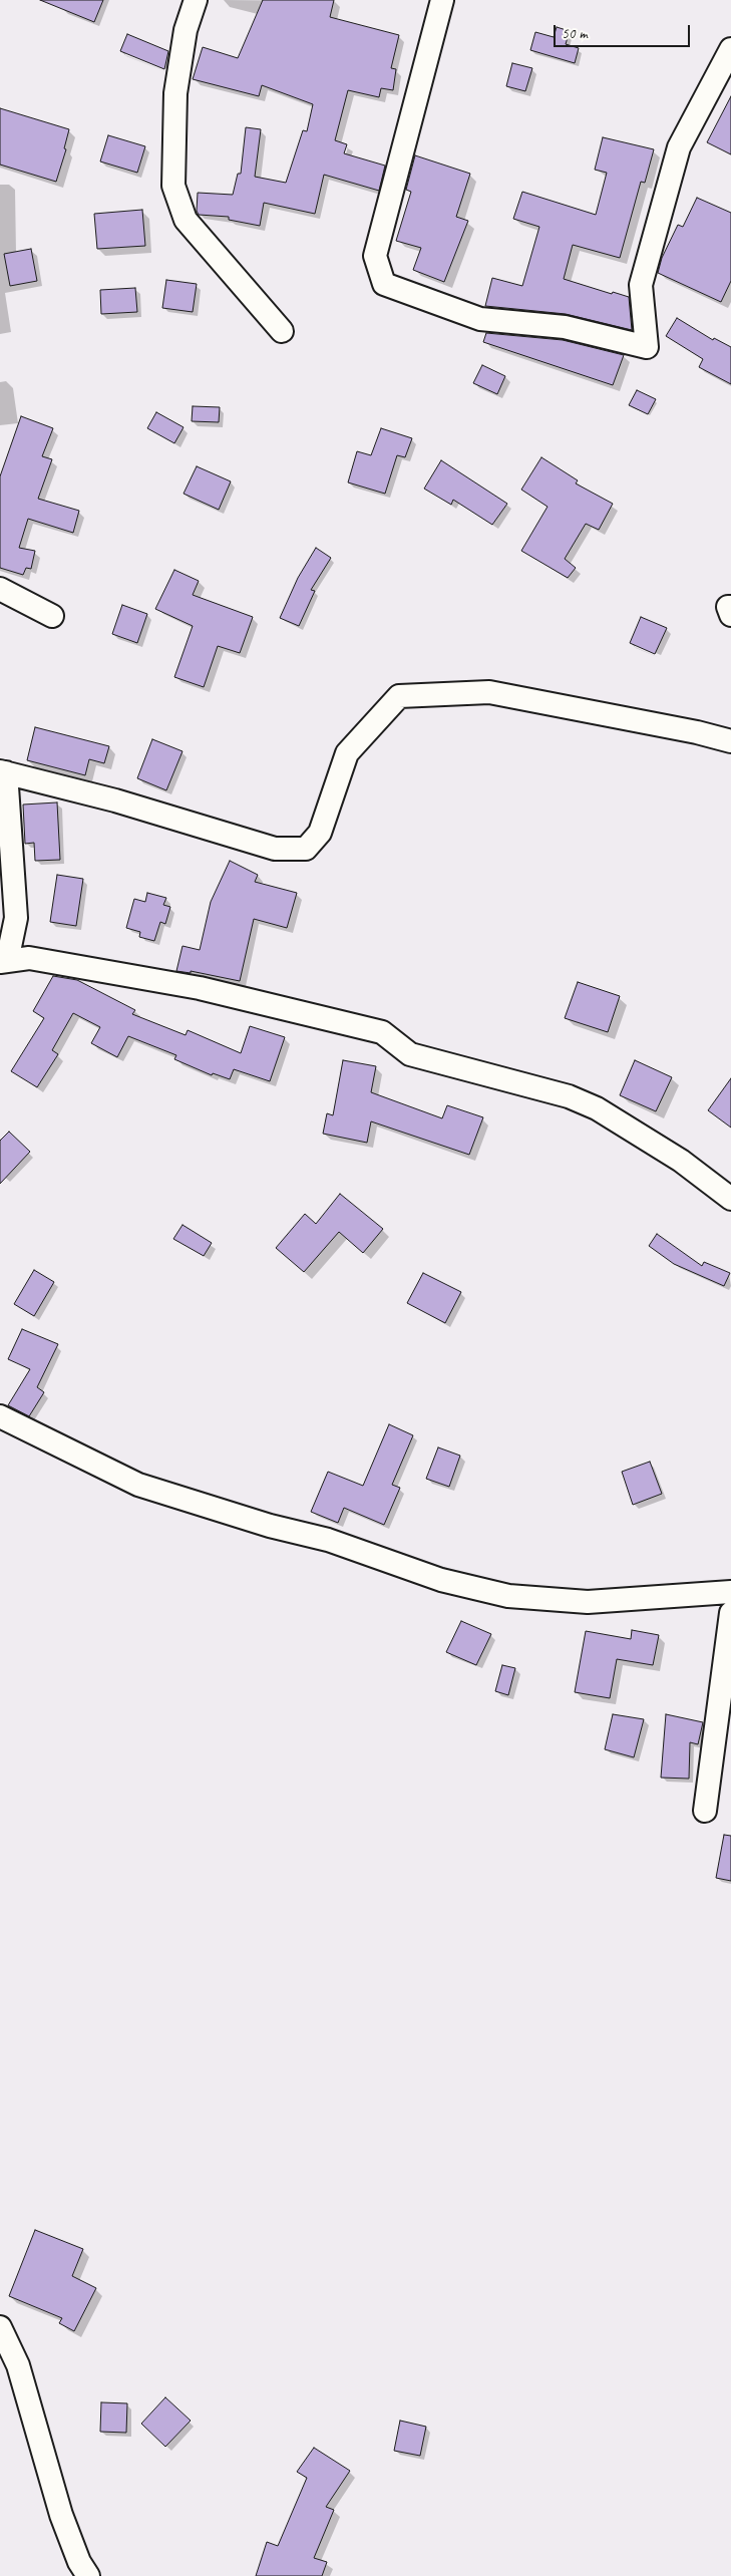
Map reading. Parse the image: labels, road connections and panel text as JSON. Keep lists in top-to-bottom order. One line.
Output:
{"scale_bar":"50 m"}
